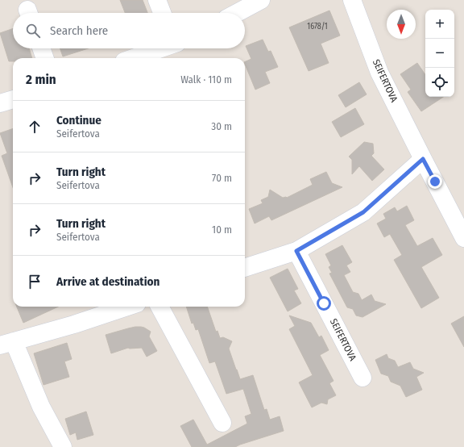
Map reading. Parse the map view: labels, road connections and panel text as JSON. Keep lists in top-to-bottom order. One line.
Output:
{"streets":{"street":["SEIFERTOVA"]},"house_numbers":["1678/1"],"north":"bottom","page":{"map_buttons":["+","−"],"search":"Search here","heading":["2 min","Walk · 110 m"],"list":[["Continue","Seifertova","30 m"],["Turn right","Seifertova","70 m"],["Turn right","Seifertova","10 m"],"Arrive at destination"]}}
